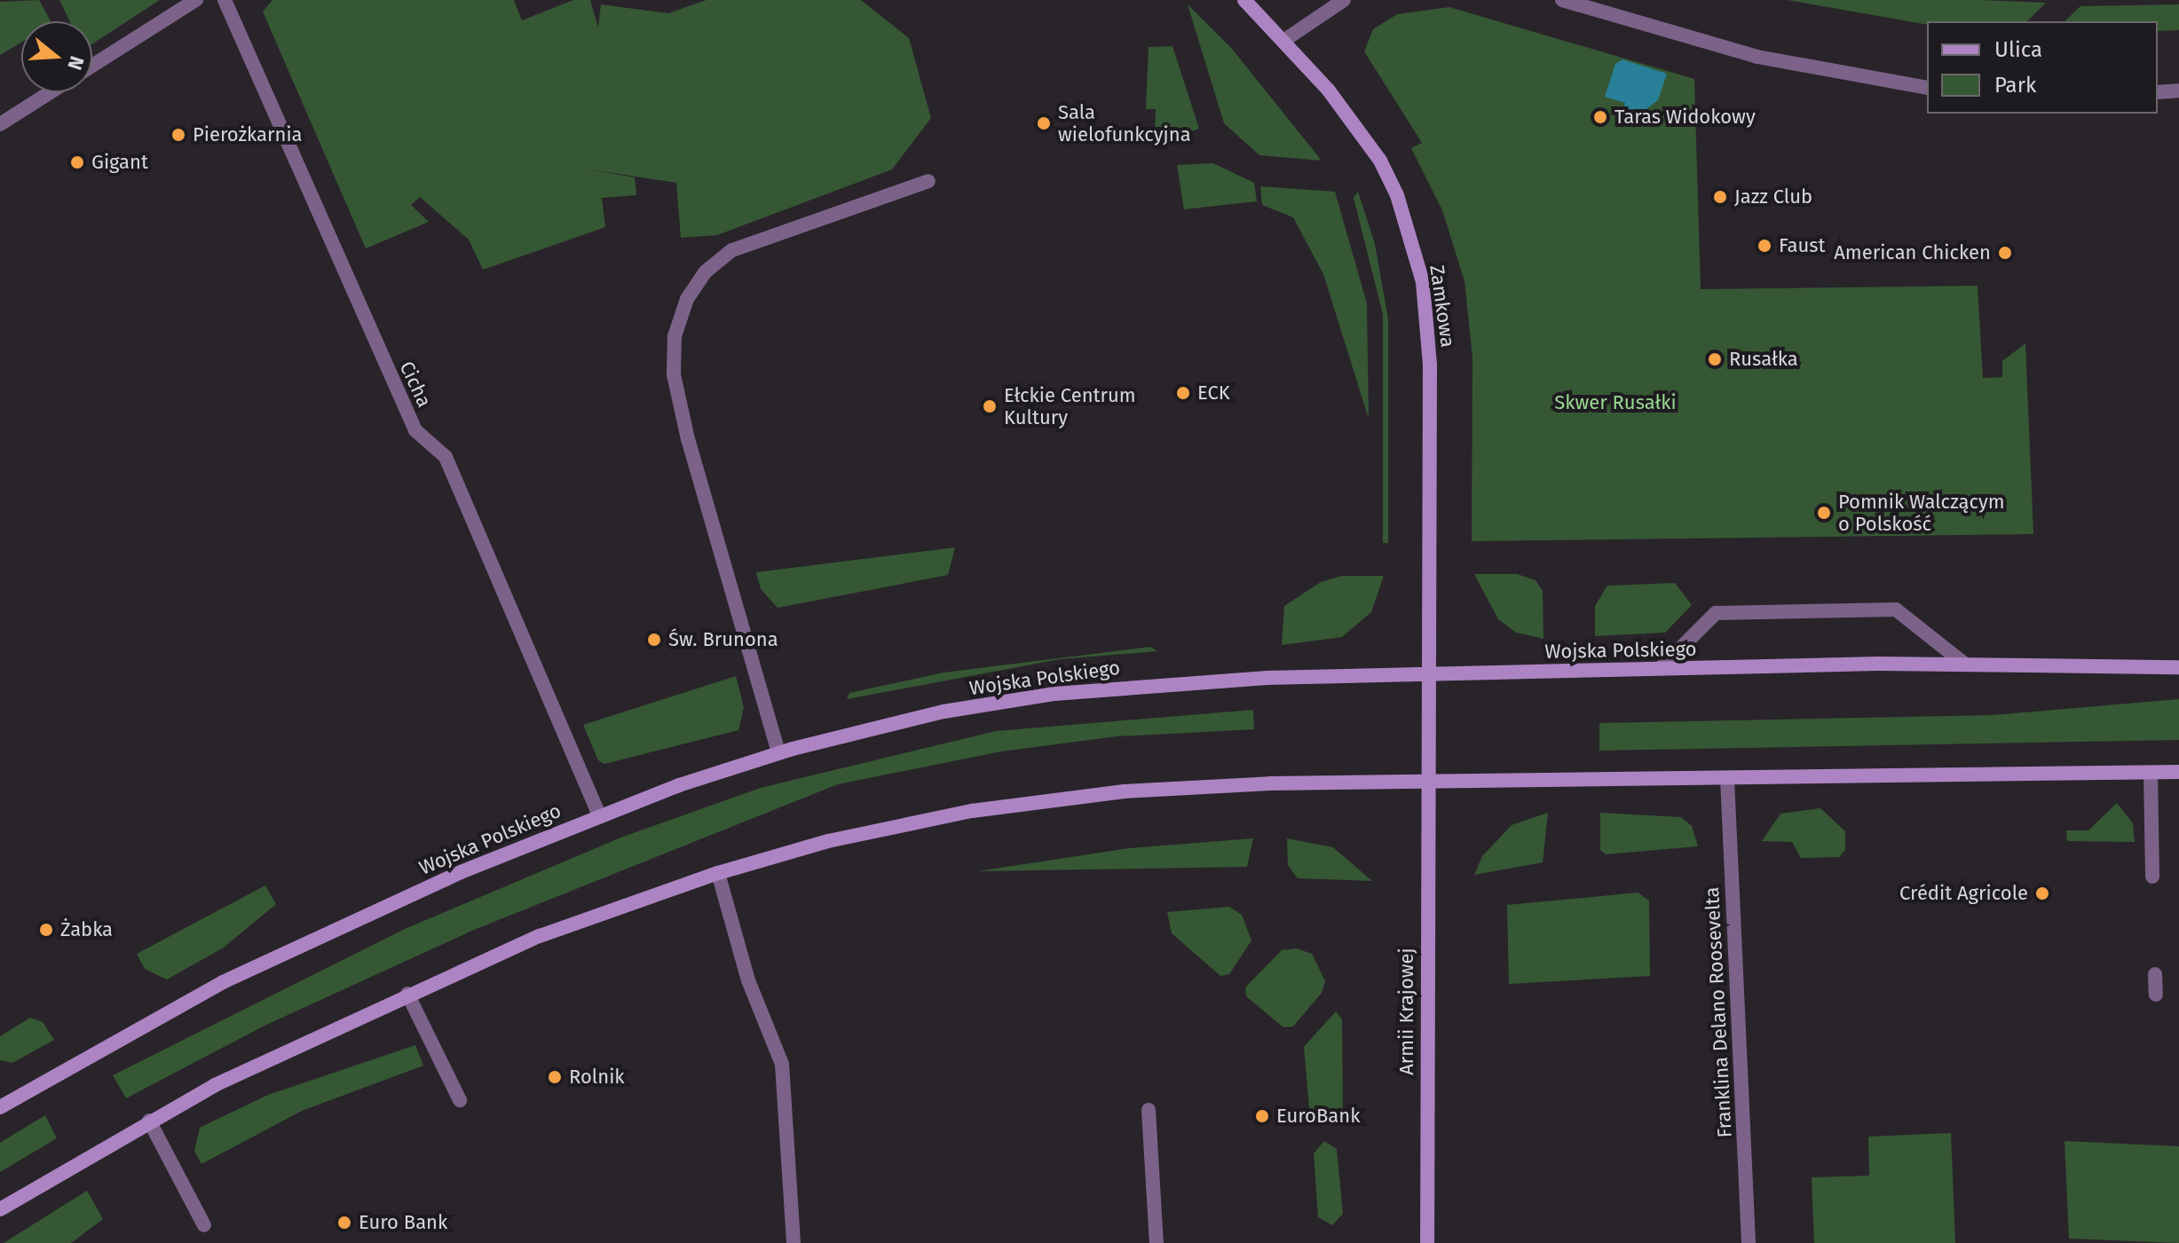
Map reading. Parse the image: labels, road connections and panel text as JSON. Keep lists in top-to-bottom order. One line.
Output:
{"streets":{"street":["Zamkowa","Cicha","Wojska Polskiego","Armii Krajowej","Franklina Delano Roosevelta"]},"crossings":[["Zamkowa","Wojska Polskiego"],["Zamkowa","Armii Krajowej"],["Cicha","Wojska Polskiego"]],"parks":["Skwer Rusałki"],"places":["Taras Widokowy","Sala wielofunkcyjna","Pierożkarnia","Gigant","Jazz Club","Faust","American Chicken","Rusałka","ECK","Ełckie Centrum Kultury","Pomnik Walczącym o Polskość","Św. Brunona","Crédit Agricole","Żabka","Rolnik","EuroBank","Euro Bank"],"legend":["Ulica","Park"],"north":"right"}
